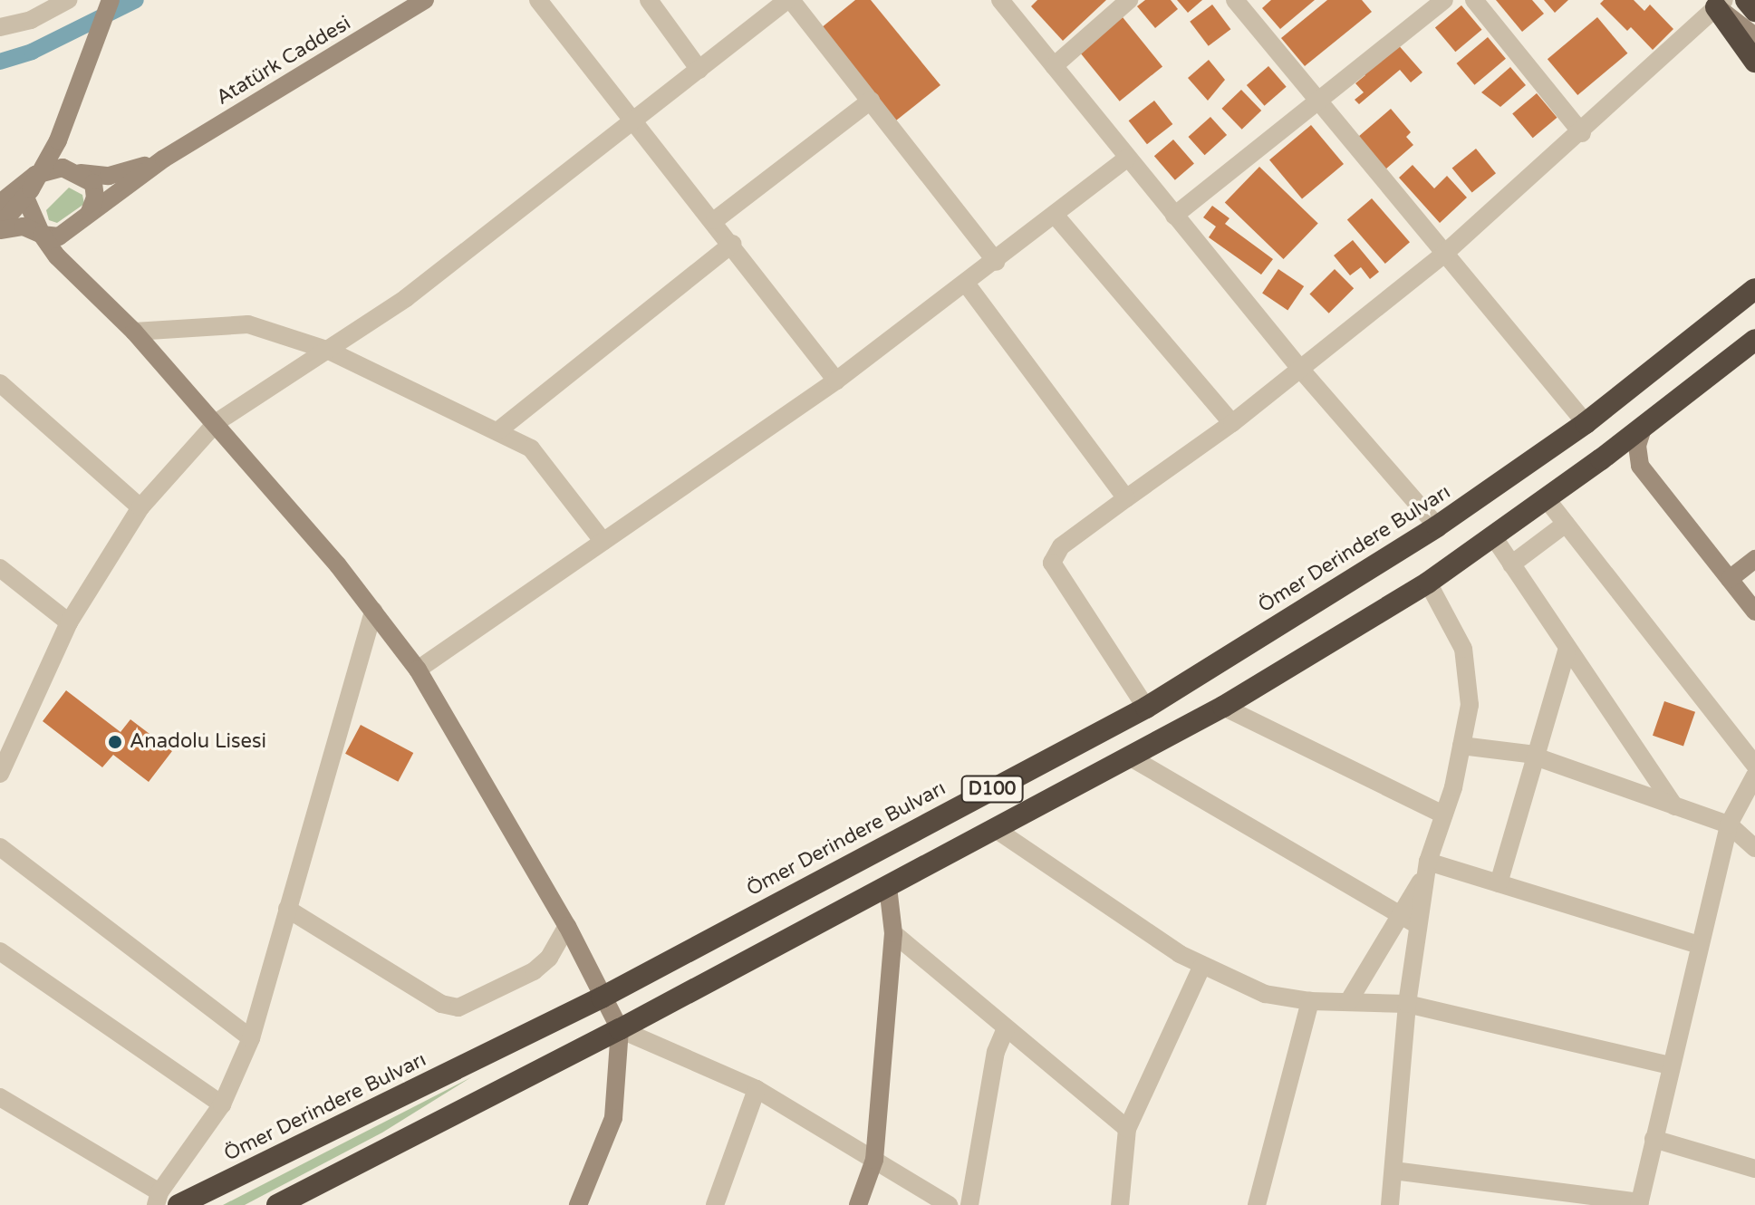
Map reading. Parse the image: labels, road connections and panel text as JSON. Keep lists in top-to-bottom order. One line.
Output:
{"streets":{"highway":["Ömer Derindere Bulvarı","D100"],"street":["Atatürk Caddesi"]},"places":["Anadolu Lisesi"]}
